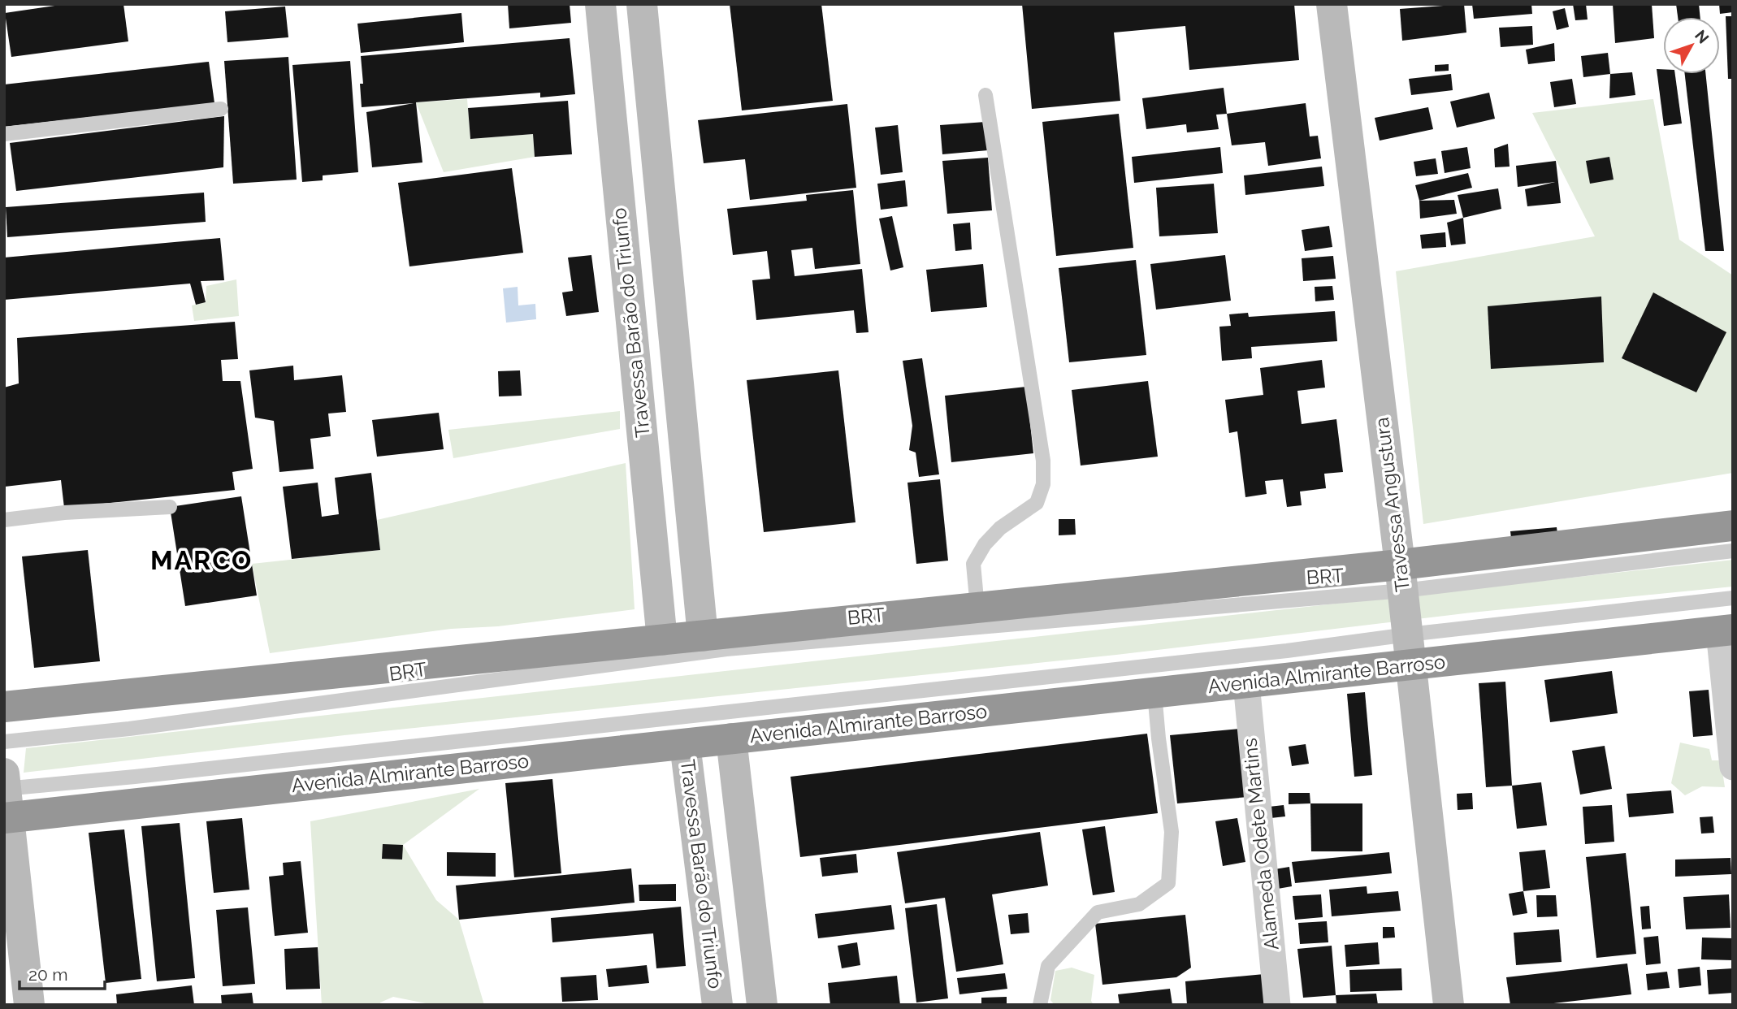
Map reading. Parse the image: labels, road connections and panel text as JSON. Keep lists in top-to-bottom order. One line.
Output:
{"streets":{"highway":["Avenida Almirante Barroso"],"street":["Travessa Barão do Triunfo","Travessa Angustura","Alameda Odete Martins"],"lane":["BRT"]},"crossings":[["Travessa Barão do Triunfo","Avenida Almirante Barroso"],["Travessa Angustura","BRT"],["Travessa Angustura","Avenida Almirante Barroso"],["Avenida Almirante Barroso","Alameda Odete Martins"]],"districts":["MARCO"],"scale_bar":"20 m","north":"top right"}
